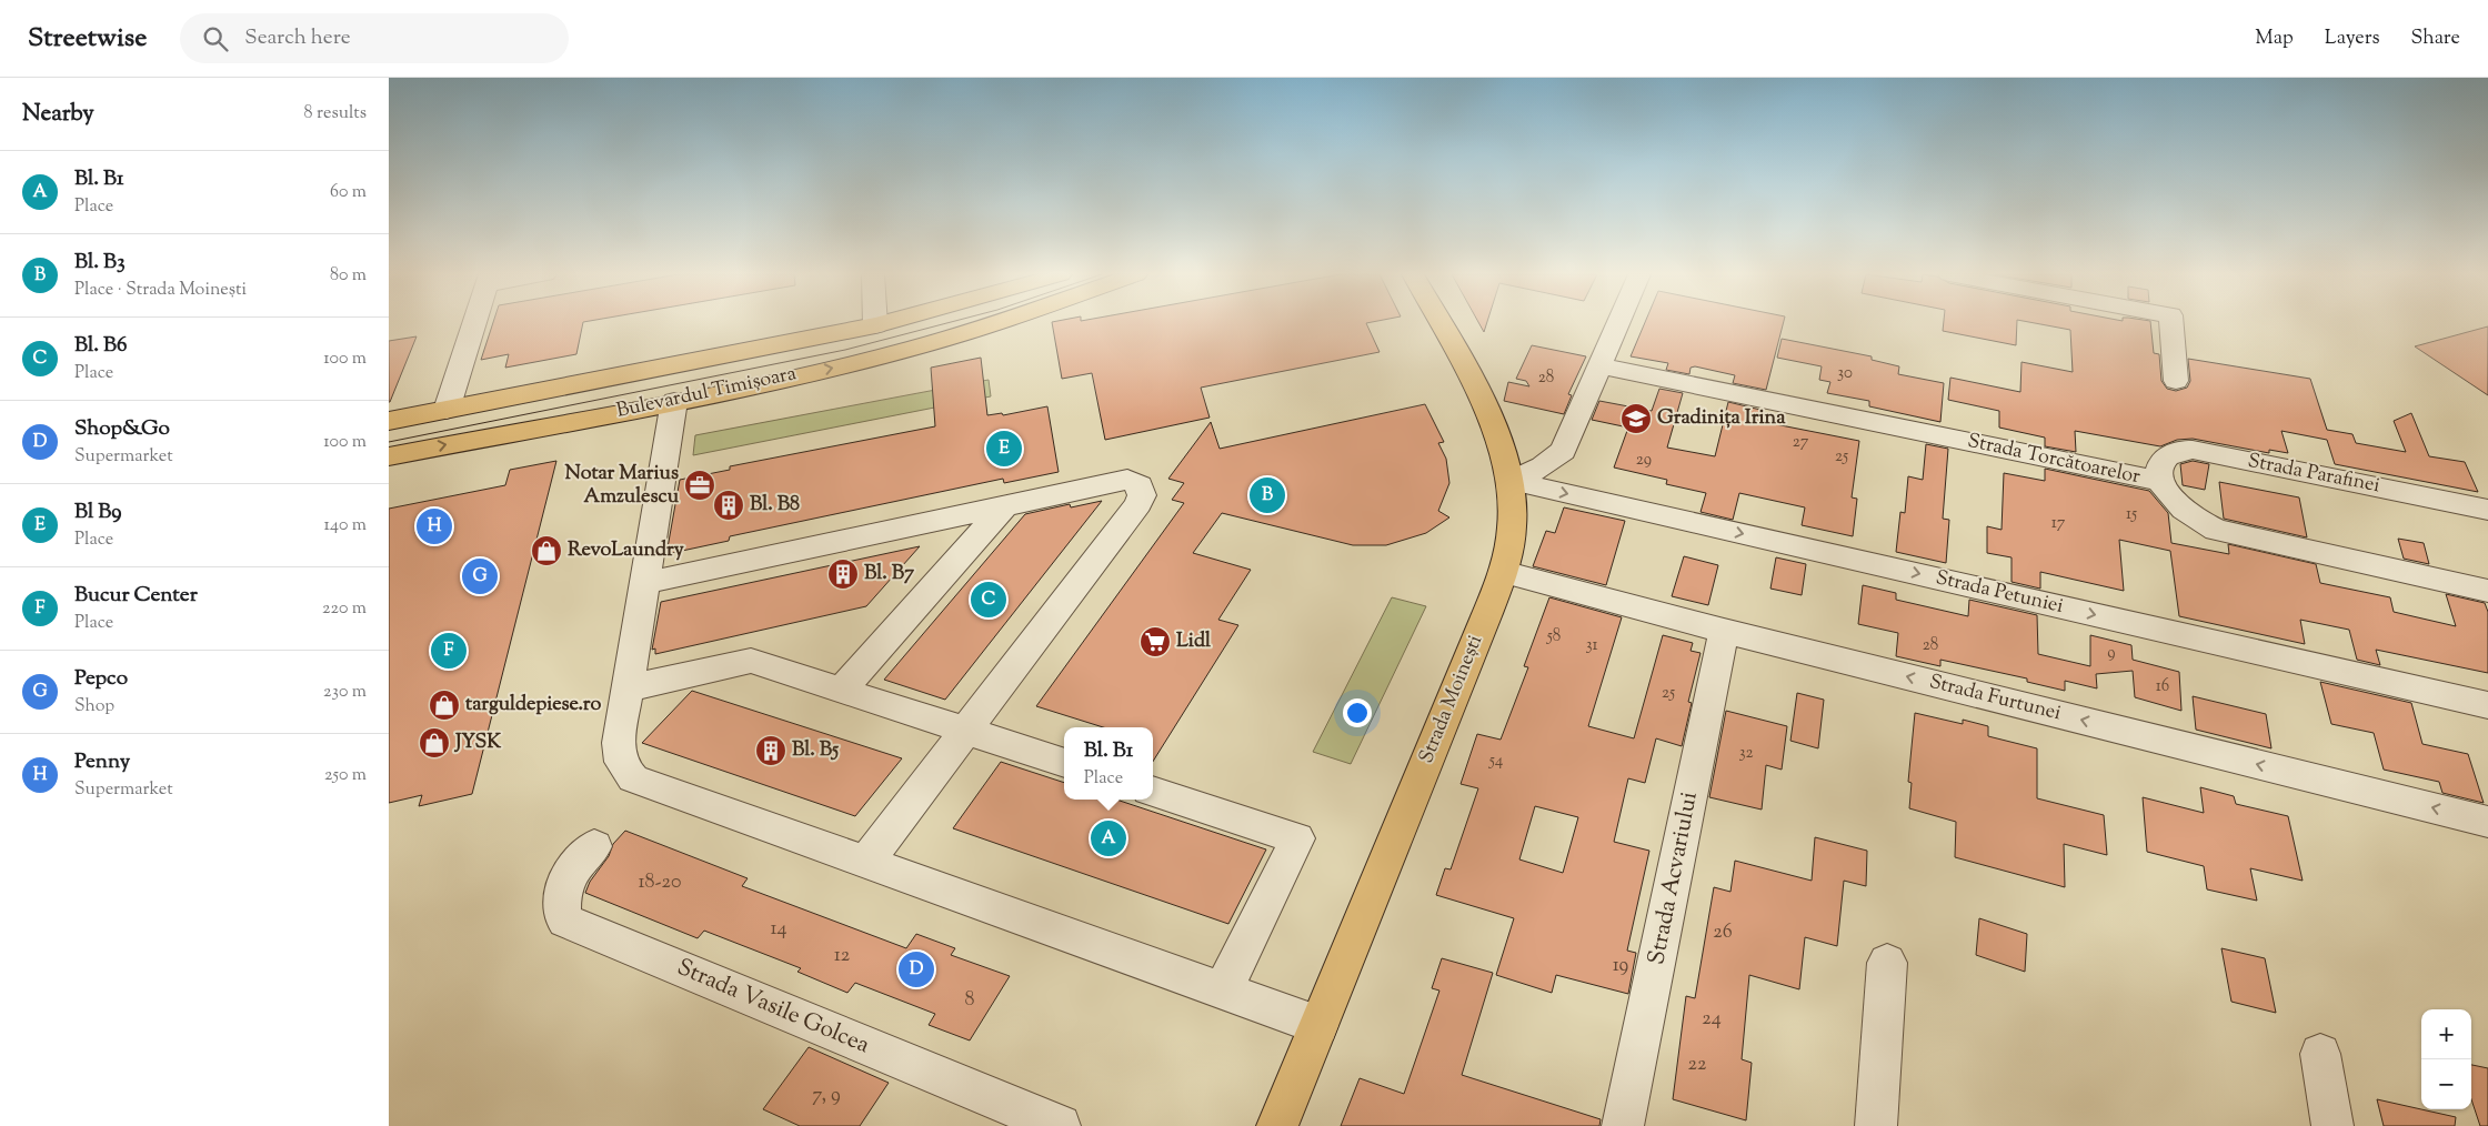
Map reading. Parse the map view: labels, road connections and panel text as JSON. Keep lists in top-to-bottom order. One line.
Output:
{"streets":{"main road":["Bulevardul Timișoara","Strada Moinești"],"street":["Strada Torcătoarelor","Strada Parafinei","Strada Petuniei","Strada Furtunei","Strada Acvariului","Strada Vasile Golcea"]},"crossings":[["Strada Torcătoarelor","Strada Parafinei"],["Strada Petuniei","Strada Moinești"],["Strada Furtunei","Strada Moinești"],["Strada Furtunei","Strada Acvariului"]],"one_way":["Strada Petuniei","Strada Furtunei"],"places":{"school or university":["Gradinița Irina"],"office":["Notar Marius Amzulescu"],"building":["Bl. B8","Bl. B7","Bl. B5"],"shop":["RevoLaundry","targuldepiese.ro","JYSK"],"supermarket":["Lidl"]},"house_numbers":["30","28","27","25","29","15","17","58","31","28","9","16","25","32","54","18-20","14","26","12","19","8","24","22","7, 9"],"page":{"header":"Streetwise","search":"Search here","nav":["Map","Layers","Share"],"heading":["Nearby","8 results"],"list":[{"mark":"A","name":"Bl. B1","note":"Place","value":"60 m"},{"mark":"B","name":"Bl. B3","note":"Place · Strada Moinești","value":"80 m"},{"mark":"C","name":"Bl. B6","note":"Place","value":"100 m"},{"mark":"D","name":"Shop&Go","note":"Supermarket","value":"100 m"},{"mark":"E","name":"Bl B9","note":"Place","value":"140 m"},{"mark":"F","name":"Bucur Center","note":"Place","value":"220 m"},{"mark":"G","name":"Pepco","note":"Shop","value":"230 m"},{"mark":"H","name":"Penny","note":"Supermarket","value":"250 m"}],"pins":["E","B","H","G","C","F","A","D"],"popup":["Bl. B1","Place"],"map_buttons":["+","−"]}}
